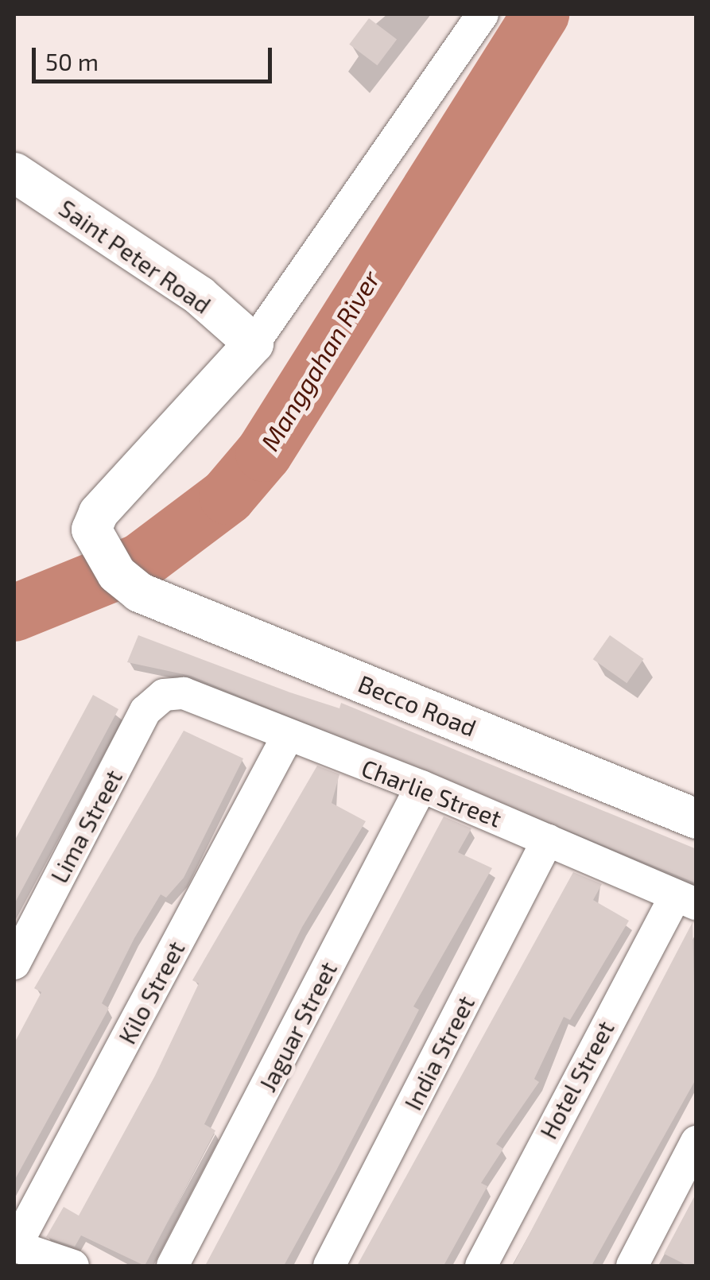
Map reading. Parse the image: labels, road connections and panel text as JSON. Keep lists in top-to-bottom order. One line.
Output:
{"streets":{"street":["Saint Peter Road","Becco Road","Charlie Street","Lima Street","Kilo Street","Jaguar Street","India Street","Hotel Street"]},"crossings":[["Saint Peter Road","Becco Road"],["Charlie Street","Lima Street"],["Charlie Street","Kilo Street"],["Charlie Street","Jaguar Street"],["Charlie Street","India Street"],["Charlie Street","Hotel Street"]],"water":["Manggahan River"],"scale_bar":"50 m"}
